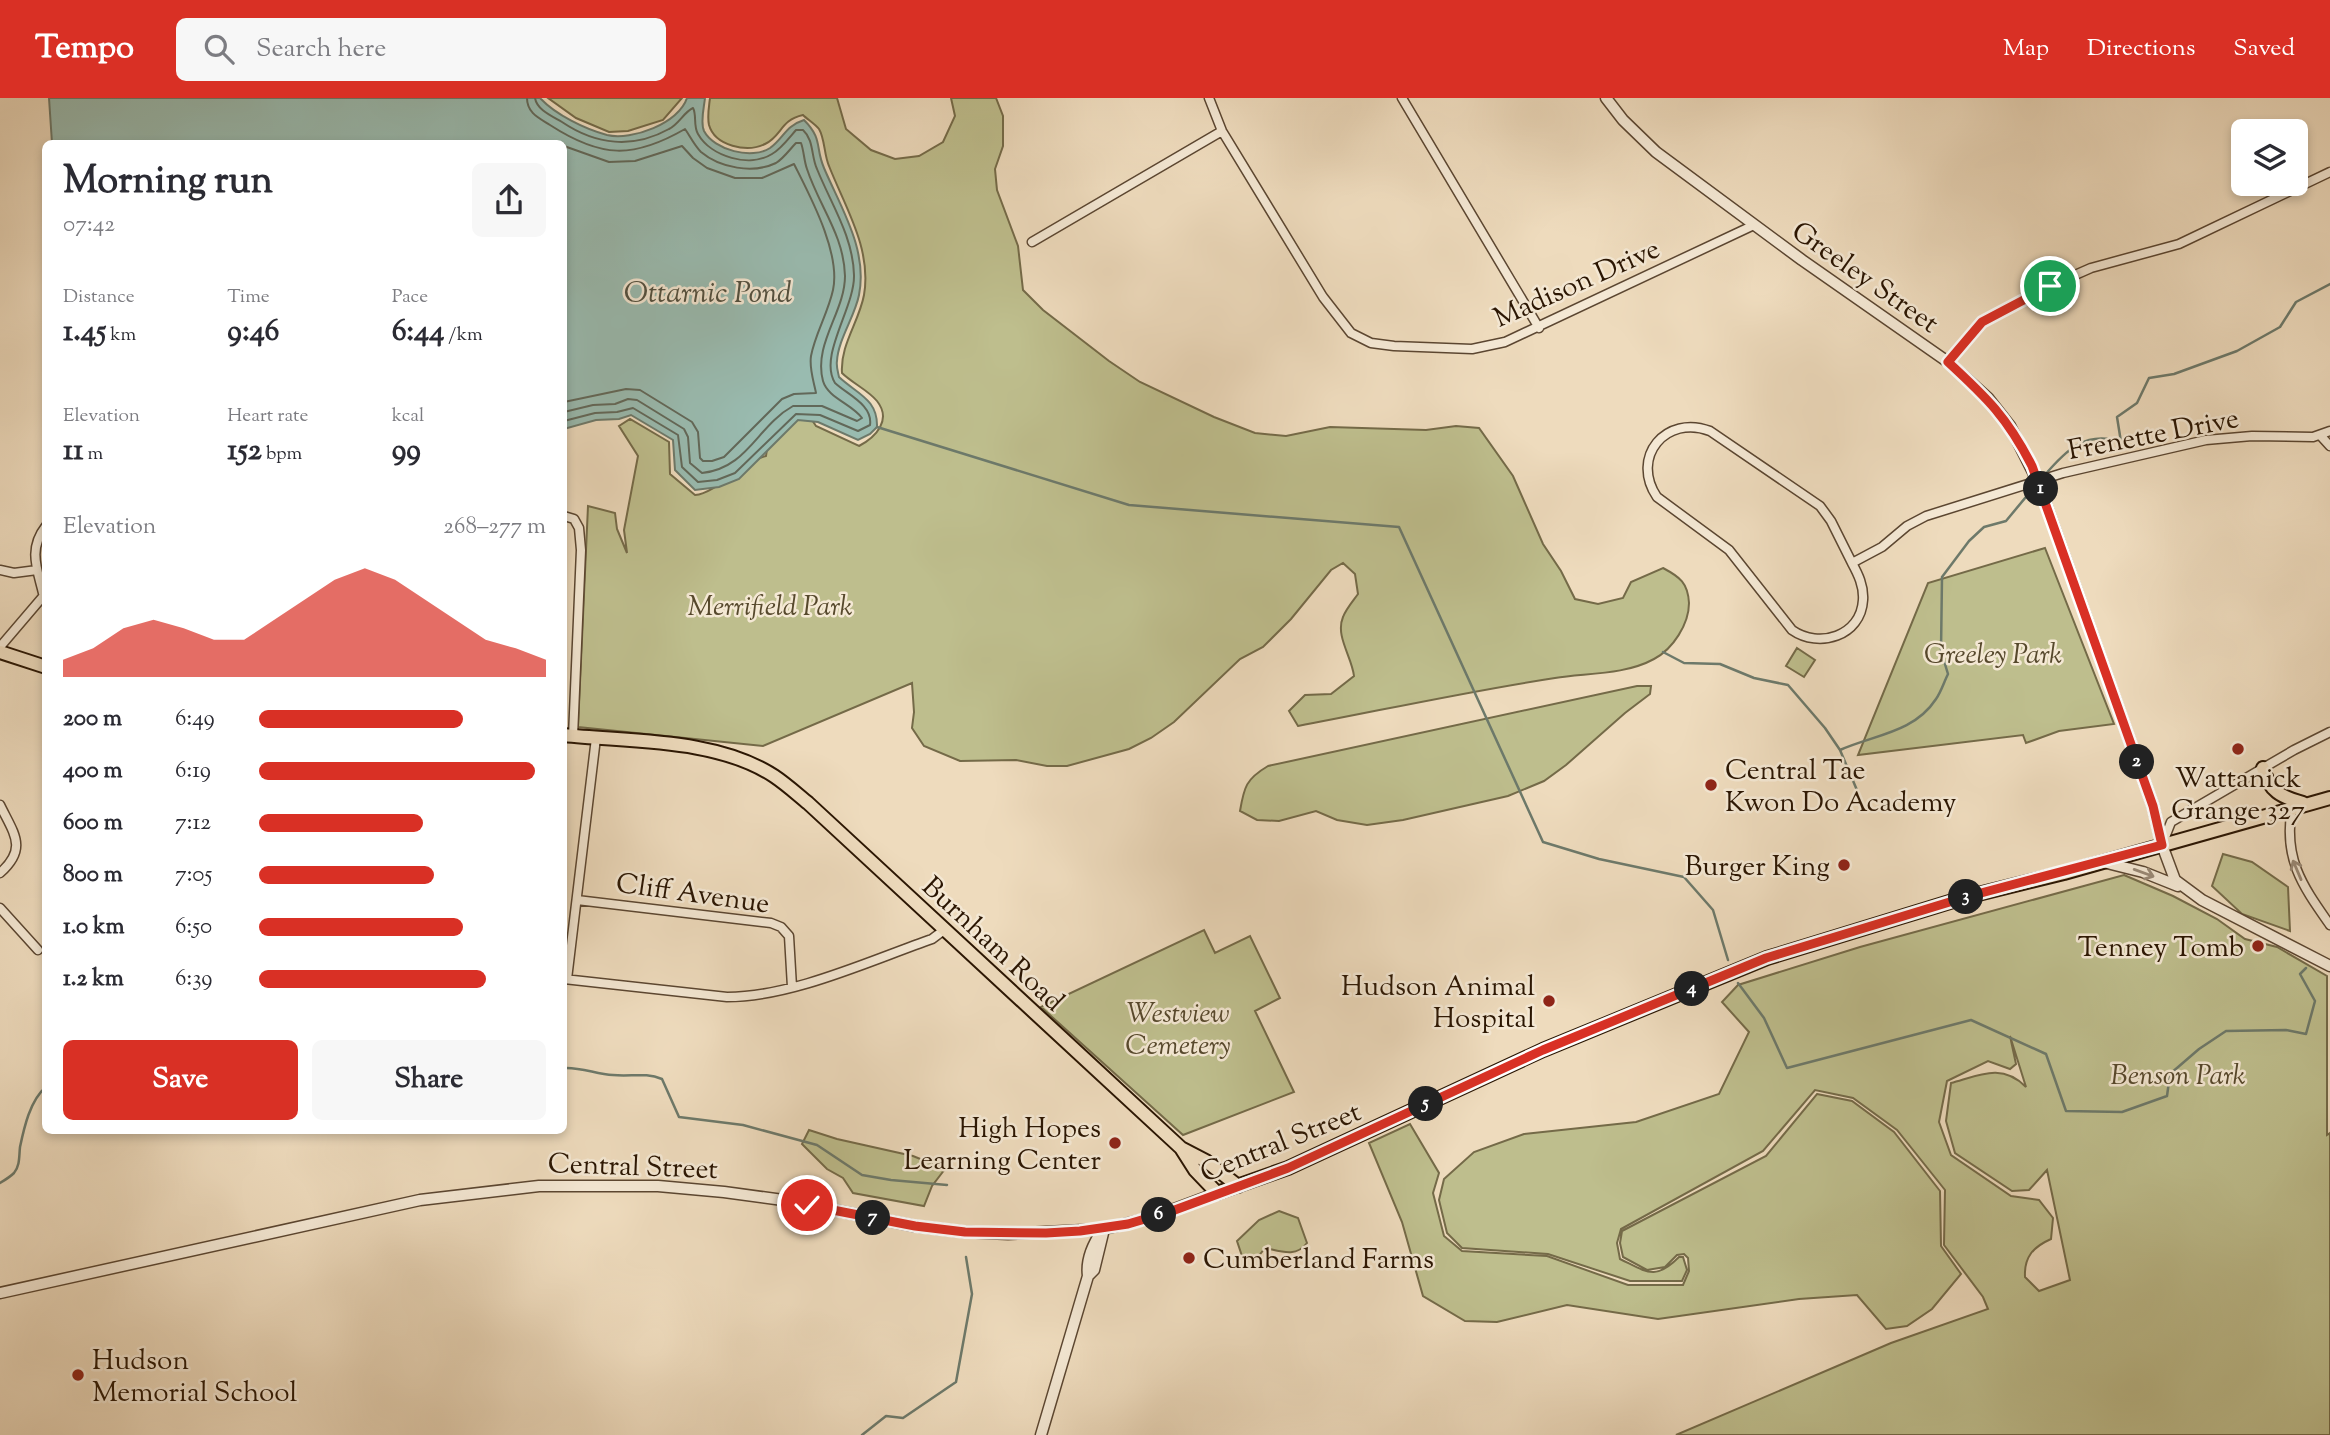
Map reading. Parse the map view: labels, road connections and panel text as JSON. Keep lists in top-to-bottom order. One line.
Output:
{"streets":{"main road":["Burnham Road","Central Street"],"street":["Greeley Street","Madison Drive","Frenette Drive","Cliff Avenue"]},"crossings":[["Greeley Street","Madison Drive"],["Greeley Street","Frenette Drive"],["Greeley Street","Central Street"],["Burnham Road","Central Street"]],"water":["Ottarnic Pond"],"parks":["Merrifield Park","Greeley Park","Westview Cemetery","Benson Park"],"places":["Wattanick Grange 327","Central Tae Kwon Do Academy","Burger King","Tenney Tomb","Hudson Animal Hospital","High Hopes Learning Center","Cumberland Farms","Hudson Memorial School"],"page":{"header":"Tempo","search":"Search here","nav":["Map","Directions","Saved"],"heading":["Morning run","07:42"],"stats":[["Distance","1.45 km"],["Time","9:46"],["Pace","6:44 /km"],["Elevation","11 m"],["Heart rate","152 bpm"],["kcal","99"]],"pins":["1","2","3","4","5","6","7"],"chart":["Elevation","268–277 m"],"list":[{"name":"200 m","note":"6:49"},{"name":"400 m","note":"6:19"},{"name":"600 m","note":"7:12"},{"name":"800 m","note":"7:05"},{"name":"1.0 km","note":"6:50"},{"name":"1.2 km","note":"6:39"}],"buttons":["Save","Share"]}}
